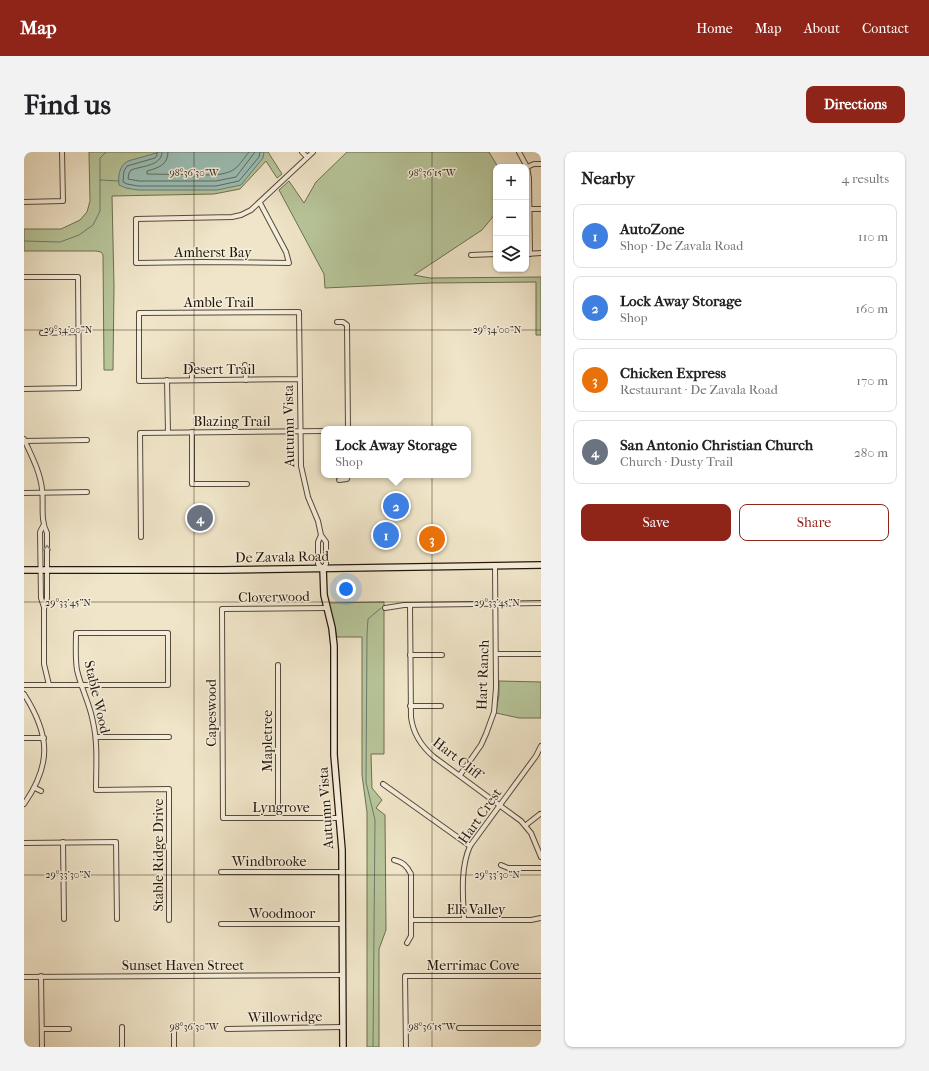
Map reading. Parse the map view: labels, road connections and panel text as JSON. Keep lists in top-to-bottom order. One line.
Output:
{"streets":{"main road":["Autumn Vista","De Zavala Road"],"street":["Amherst Bay","Amble Trail","Desert Trail","Blazing Trail","Cloverwood","Hart Ranch","Stable Wood","Capeswood","Mapletree","Hart Cliff","Lyngrove","Hart Crest","Stable Ridge Drive","Windbrooke","Elk Valley","Woodmoor","Sunset Haven Street","Merrimac Cove","Willowridge"]},"crossings":[["Amble Trail","Desert Trail"],["Amble Trail","Autumn Vista"],["Desert Trail","Autumn Vista"],["Blazing Trail","Autumn Vista"],["Autumn Vista","De Zavala Road"],["Autumn Vista","Cloverwood"],["Autumn Vista","Lyngrove"],["Autumn Vista","Windbrooke"],["Autumn Vista","Woodmoor"],["Autumn Vista","Sunset Haven Street"],["Autumn Vista","Willowridge"],["De Zavala Road","Hart Ranch"],["Cloverwood","Capeswood"],["Hart Ranch","Hart Cliff"],["Stable Wood","Stable Ridge Drive"],["Capeswood","Lyngrove"],["Mapletree","Lyngrove"],["Hart Cliff","Hart Crest"],["Hart Crest","Elk Valley"]],"page":{"header":"Map","nav":["Home","Map","About","Contact"],"buttons":["Directions",["Save","Share"]],"title":"Find us","heading":["Nearby","4 results"],"map_buttons":["+","−"],"list":[{"mark":"1","name":"AutoZone","note":"Shop · De Zavala Road","value":"110 m"},{"mark":"2","name":"Lock Away Storage","note":"Shop","value":"160 m"},{"mark":"3","name":"Chicken Express","note":"Restaurant · De Zavala Road","value":"170 m"},{"mark":"4","name":"San Antonio Christian Church","note":"Church · Dusty Trail","value":"280 m"}],"popup":["Lock Away Storage","Shop"],"pins":["2","4","1","3"]},"coordinates":["98°36'30\"W","98°36'15\"W","29°34'00\"N","29°33'45\"N","29°33'30\"N"]}
